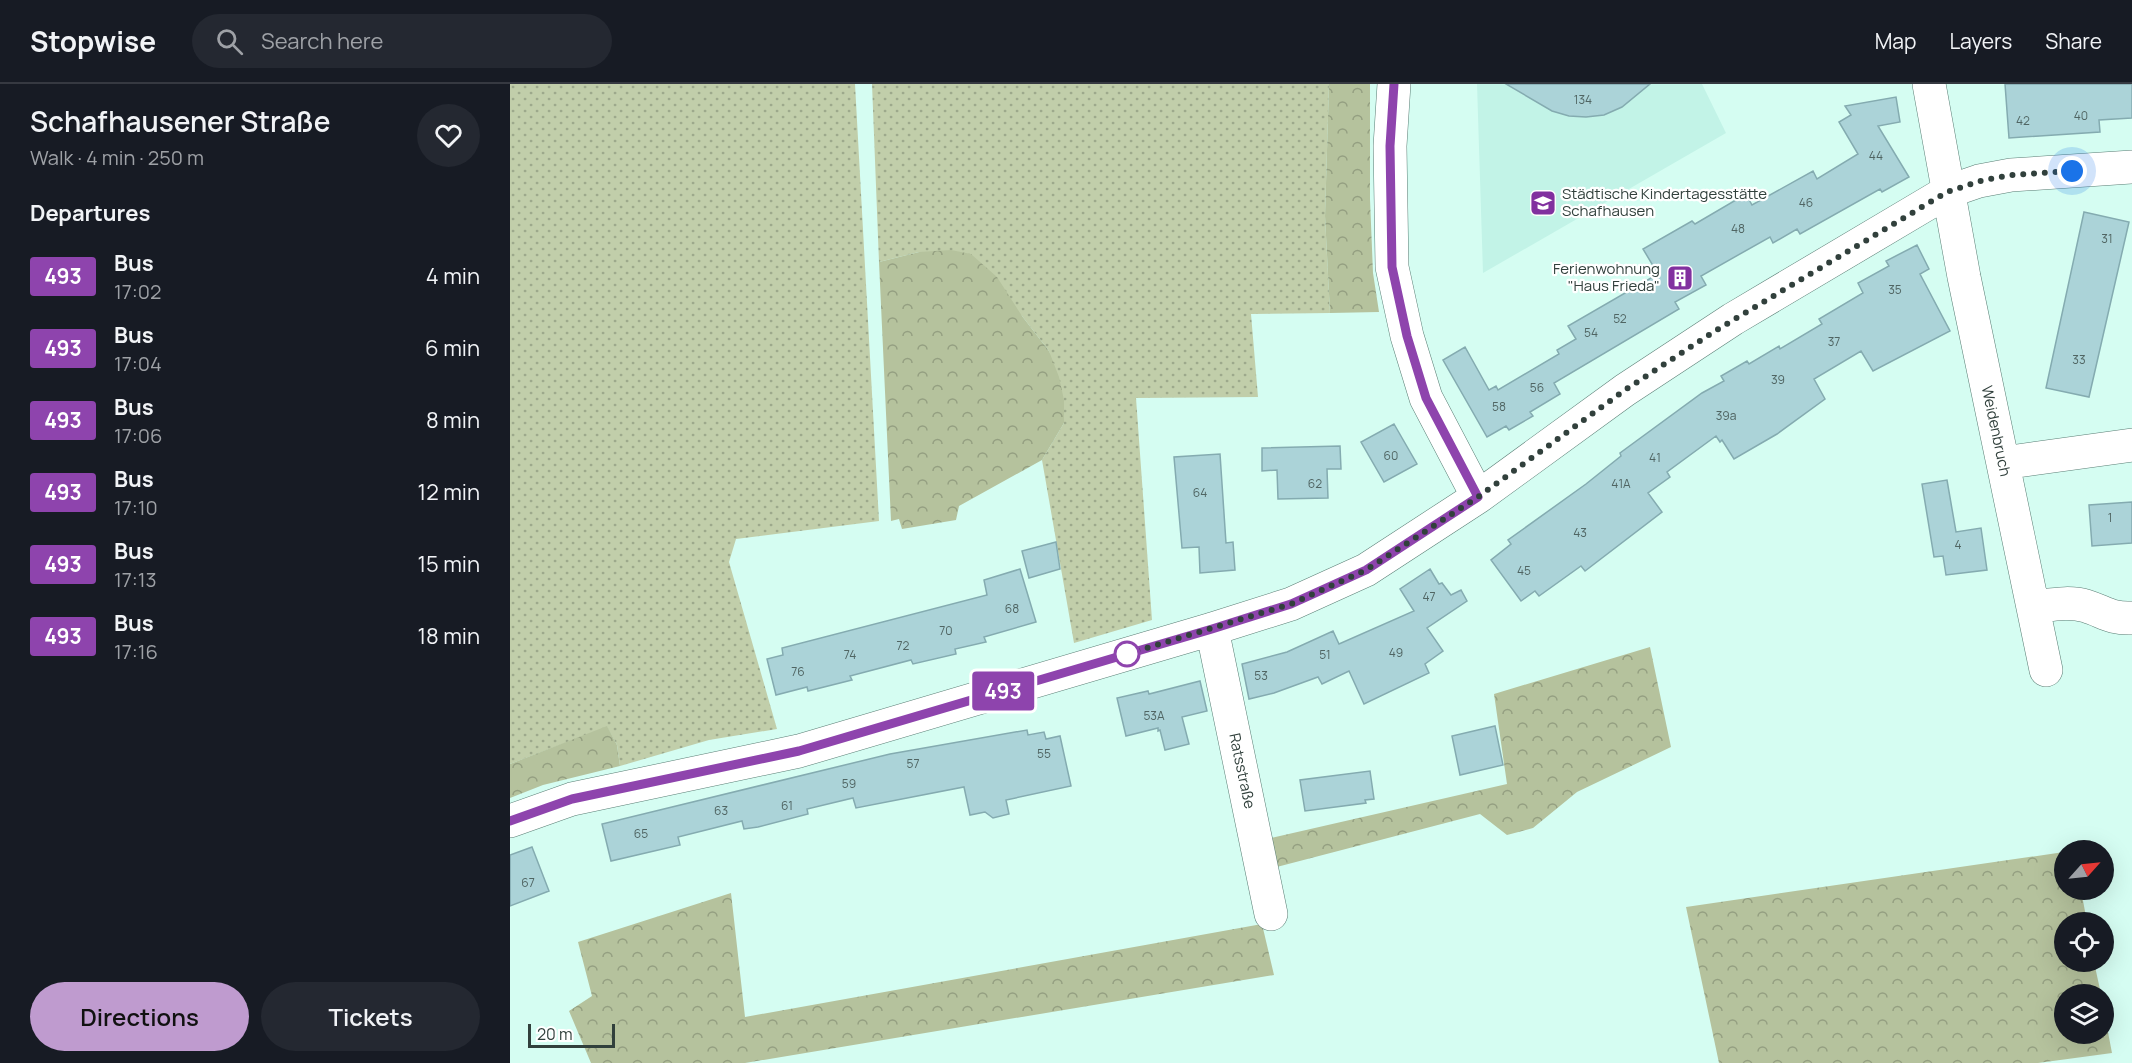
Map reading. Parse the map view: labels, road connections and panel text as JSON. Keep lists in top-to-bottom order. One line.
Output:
{"streets":{"street":["Weidenbruch","Ratsstraße"]},"places":{"school or university":["Städtische Kindertagesstätte Schafhausen"],"building":["Ferienwohnung \"Haus Frieda\""]},"lines":["bus line 493"],"house_numbers":["134","40","42","44","46","48","31","35","52","54","37","33","39","56","58","39a","60","41","62","41A","64","1","43","4","45","47","68","70","72","49","74","51","76","53","53A","55","57","59","61","63","65","67"],"scale_bar":"20 m","north":"top right","page":{"header":"Stopwise","search":"Search here","nav":["Map","Layers","Share"],"heading":[["Schafhausener Straße","Walk · 4 min · 250 m"],"Departures"],"on_map":"493","list":[{"mark":"493","name":"Bus","note":"17:02","value":"4 min"},{"mark":"493","name":"Bus","note":"17:04","value":"6 min"},{"mark":"493","name":"Bus","note":"17:06","value":"8 min"},{"mark":"493","name":"Bus","note":"17:10","value":"12 min"},{"mark":"493","name":"Bus","note":"17:13","value":"15 min"},{"mark":"493","name":"Bus","note":"17:16","value":"18 min"}],"buttons":["Directions","Tickets"],"scale":"20 m"}}
